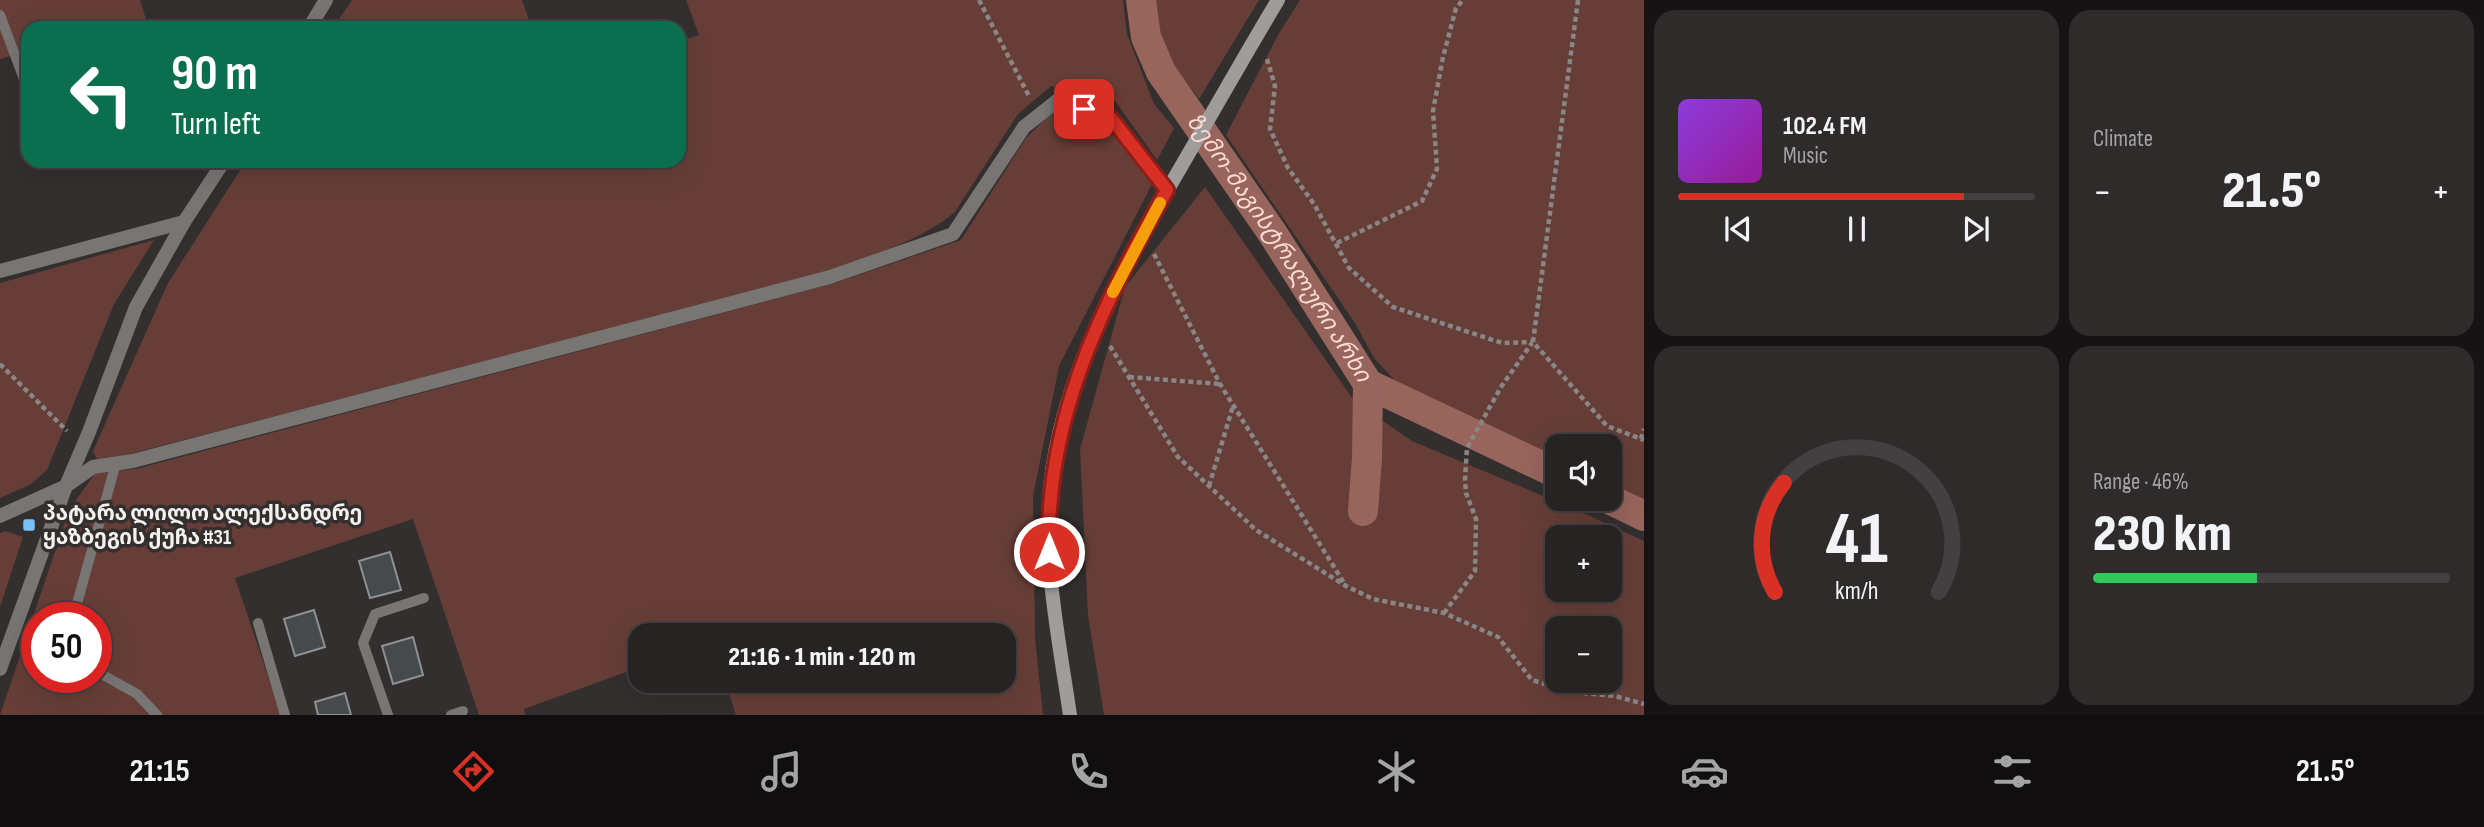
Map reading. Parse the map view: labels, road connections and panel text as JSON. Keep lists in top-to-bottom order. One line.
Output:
{"water":["ზემო-მაგისტრალური არხი"],"places":{"transit":["პატარა ლილო ალექსანდრე ყაზბეგის ქუჩა #31"]},"page":{"tile":["Climate",["Range · 46%","230 km"]],"turn":["90 m","Turn left"],"song":["102.4 FM","Music"],"heat":["−","21.5°","+"],"map_buttons":["+","−"],"limit":"50","trip":"21:16 · 1 min · 120 m","tabs":["21:15","21.5°"],"gauge":["41","km/h"]}}
